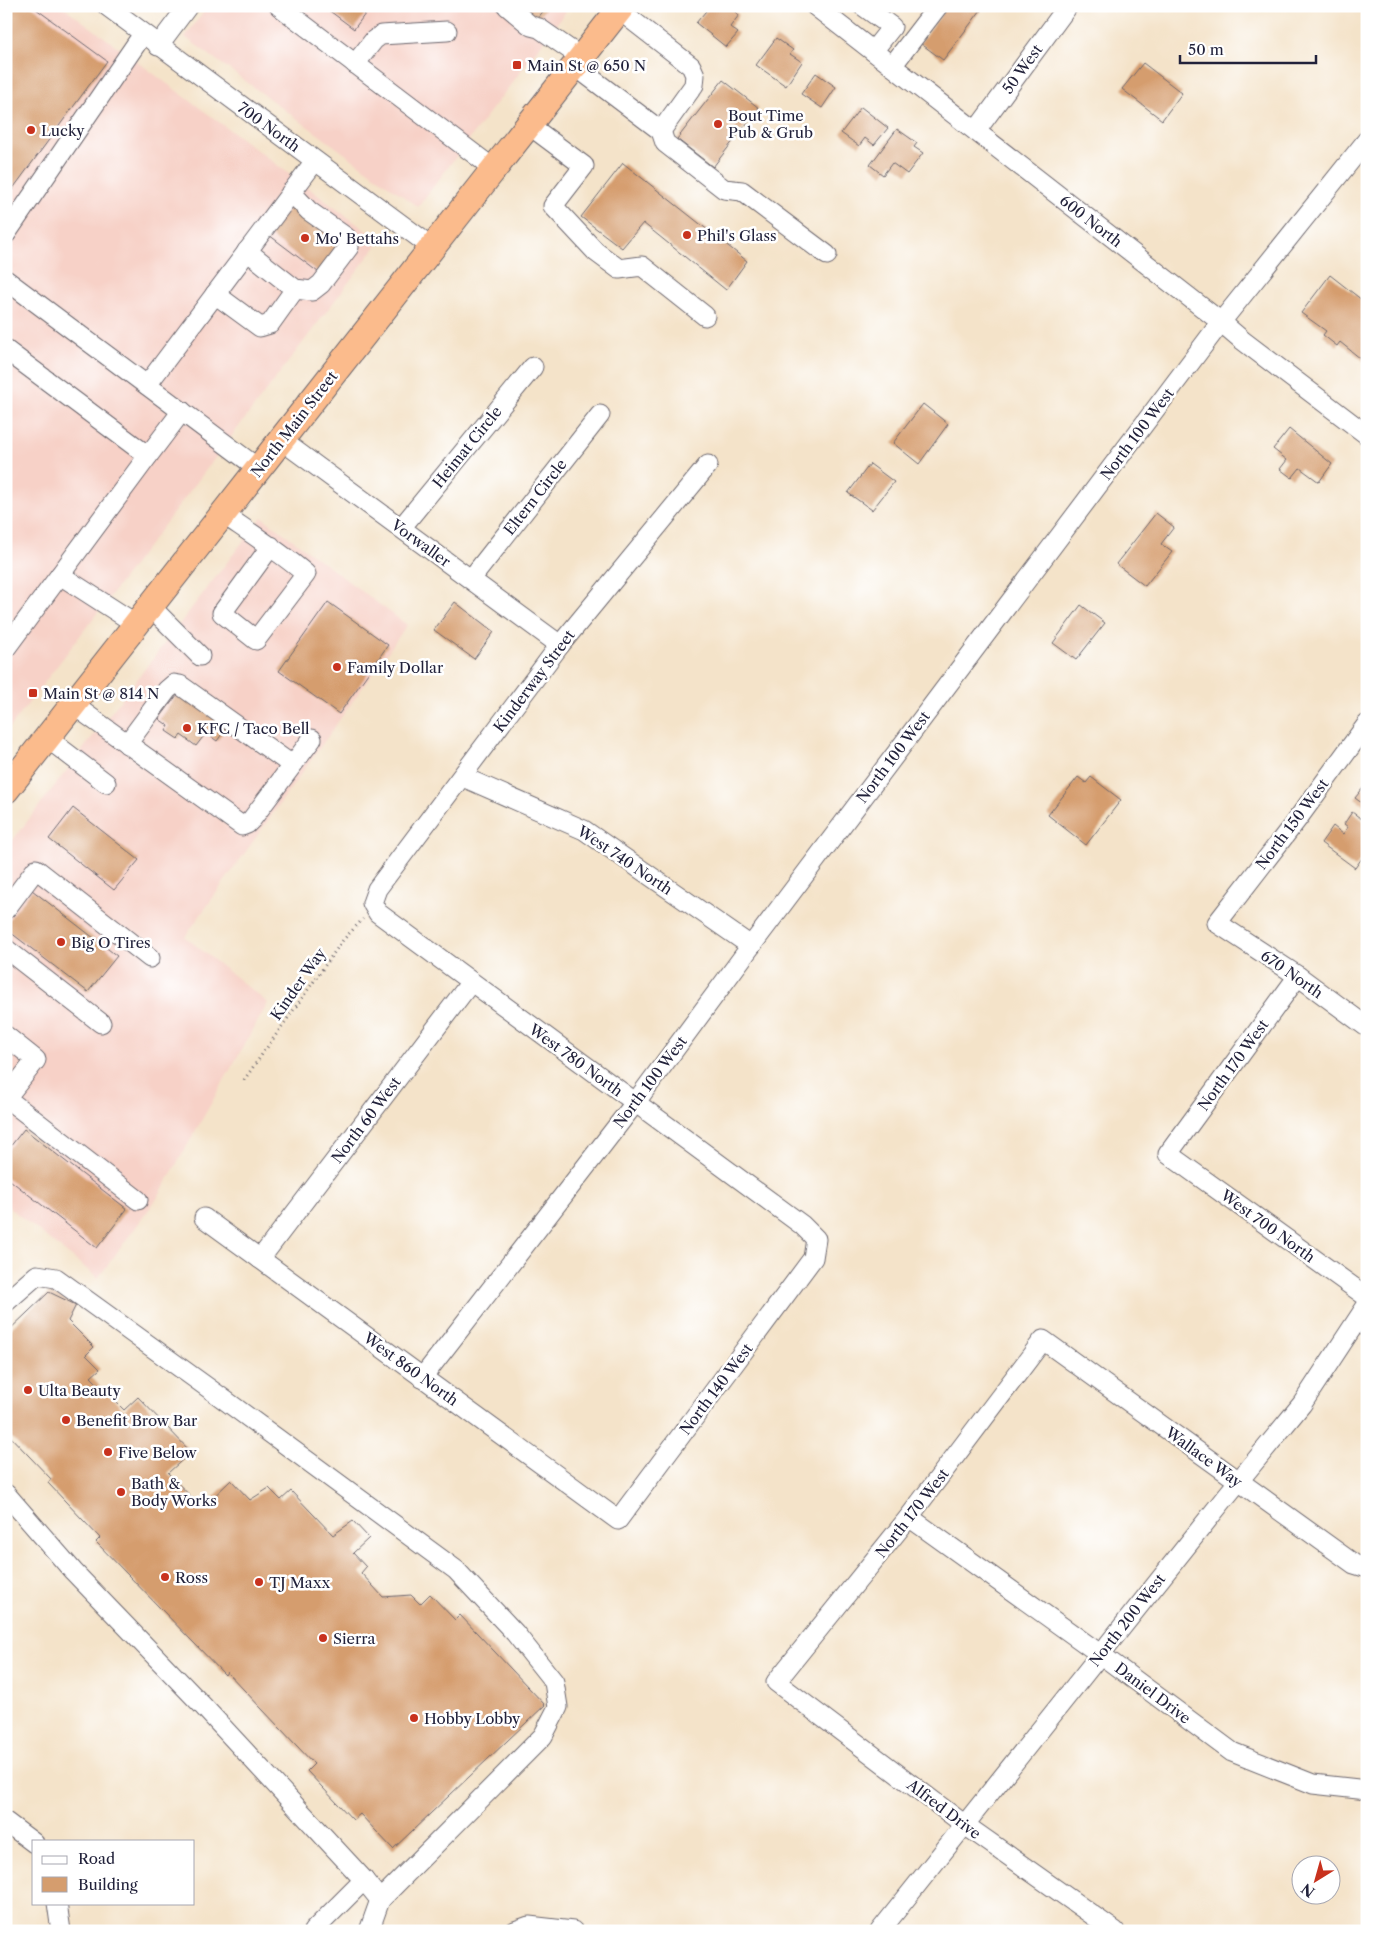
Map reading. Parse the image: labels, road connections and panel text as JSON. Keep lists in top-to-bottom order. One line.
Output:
{"streets":{"highway":["North Main Street"],"street":["50 West","700 North","600 North","North 100 West","Heimat Circle","Eltern Circle","Vorwaller","Kinderway Street","North 150 West","West 740 North","670 North","West 780 North","North 170 West","North 60 West","West 700 North","West 860 North","North 140 West","Wallace Way","North 200 West","Daniel Drive","Alfred Drive"],"path":["Kinder Way"]},"crossings":[["50 West","600 North"],["700 North","North Main Street"],["600 North","North 100 West"],["North Main Street","Vorwaller"],["North 100 West","West 740 North"],["North 100 West","West 780 North"],["North 100 West","West 860 North"],["Heimat Circle","Vorwaller"],["Eltern Circle","Vorwaller"],["Vorwaller","Kinderway Street"],["Kinderway Street","West 740 North"],["Kinderway Street","Kinder Way"],["Kinderway Street","West 780 North"],["North 150 West","670 North"],["670 North","North 170 West"],["Kinder Way","West 780 North"],["West 780 North","North 60 West"],["West 780 North","North 140 West"],["North 170 West","West 700 North"],["North 170 West","Wallace Way"],["North 170 West","Daniel Drive"],["North 170 West","Alfred Drive"],["North 60 West","West 860 North"],["West 860 North","North 140 West"],["Wallace Way","North 200 West"],["North 200 West","Daniel Drive"],["North 200 West","Alfred Drive"]],"places":{"transit":["Main St @ 650 N","Main St @ 814 N"],"other":["Bout Time Pub & Grub","Lucky","Phil's Glass","Mo' Bettahs","Family Dollar","KFC / Taco Bell","Big O Tires","Ulta Beauty","Benefit Brow Bar","Five Below","Bath & Body Works","Ross","TJ Maxx","Sierra","Hobby Lobby"]},"legend":["Road","Building"],"scale_bar":"50 m","north":"bottom left"}
